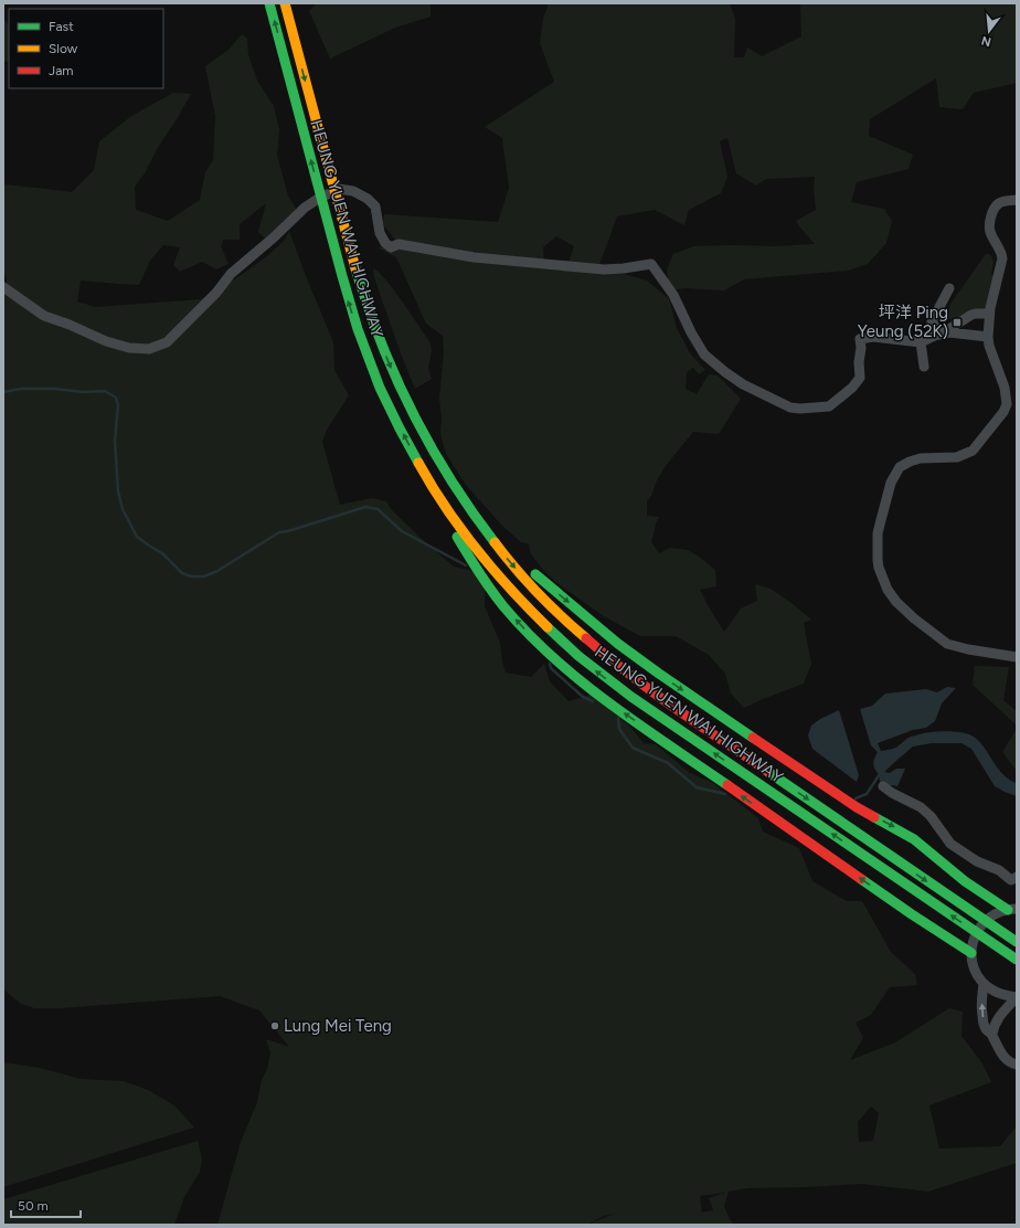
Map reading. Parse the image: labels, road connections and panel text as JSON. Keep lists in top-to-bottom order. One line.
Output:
{"streets":{"highway":["HEUNG YUEN WAI HIGHWAY"]},"places":{"transit":["坪洋 Ping Yeung (52K)"],"other":["Lung Mei Teng"]},"legend":["Fast","Slow","Jam"],"scale_bar":"50 m","north":"bottom"}
